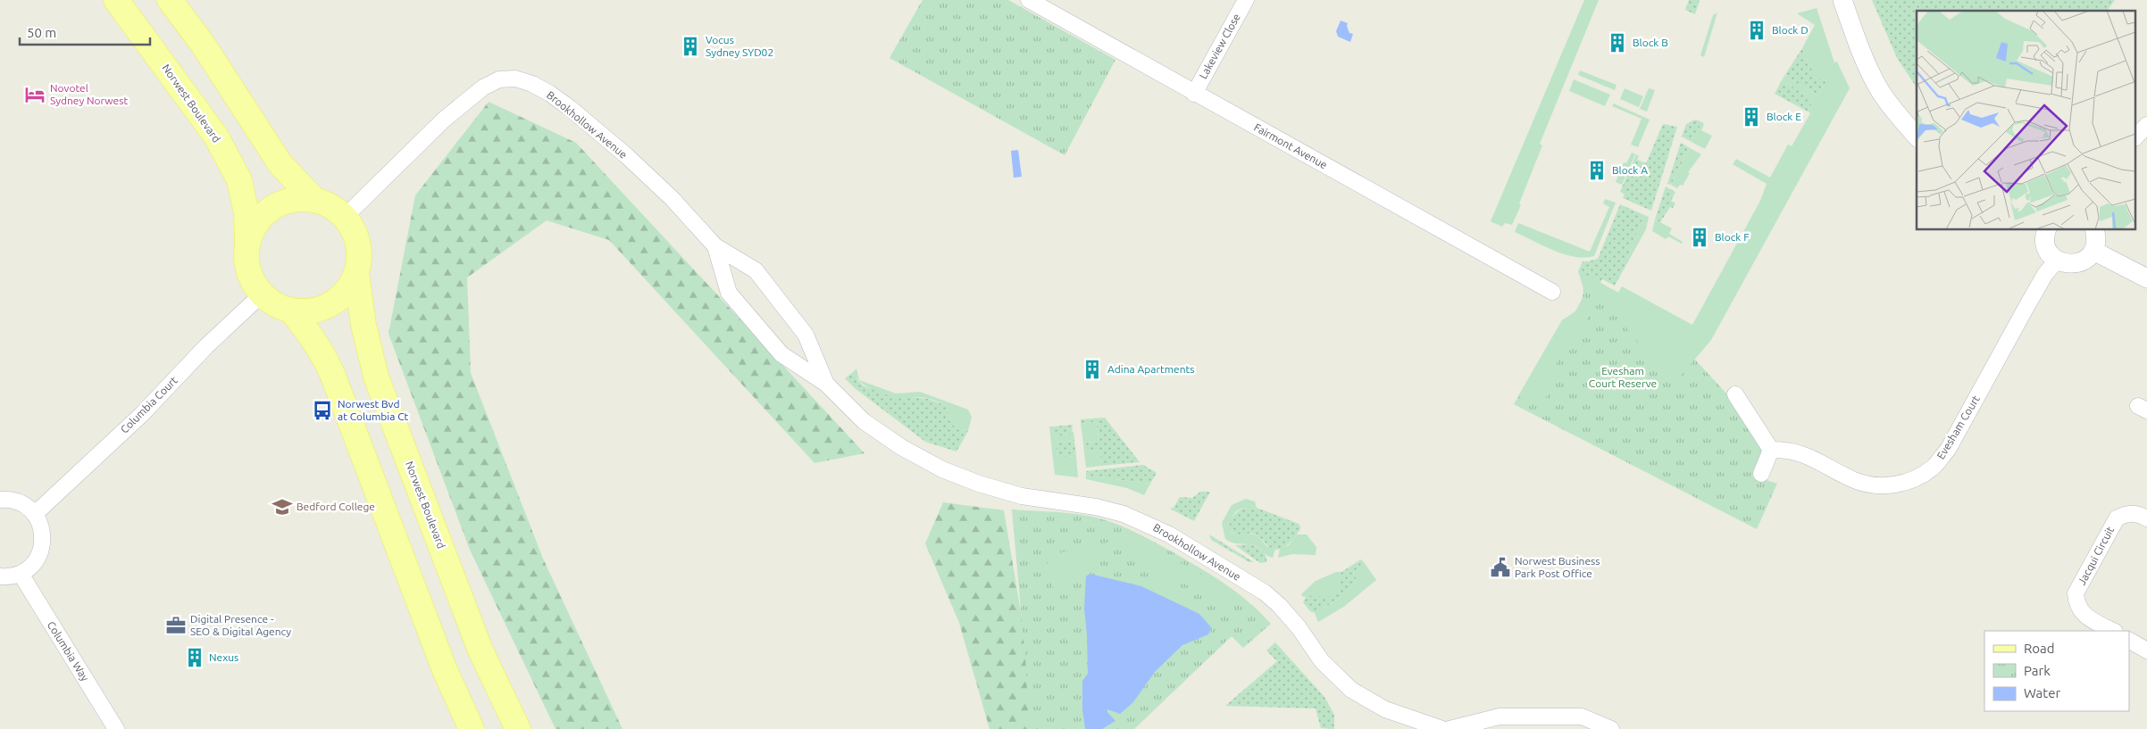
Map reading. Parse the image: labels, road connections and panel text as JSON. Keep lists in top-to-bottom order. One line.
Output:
{"streets":{"main road":["Norwest Boulevard"],"street":["Lakeview Close","Brookhollow Avenue","Fairmont Avenue","Columbia Court","Evesham Court","Jacqui Circuit","Columbia Way"]},"crossings":[["Lakeview Close","Fairmont Avenue"],["Norwest Boulevard","Brookhollow Avenue"],["Norwest Boulevard","Columbia Court"],["Brookhollow Avenue","Columbia Court"]],"parks":["Evesham Court Reserve"],"places":{"building":["Block D","Block B","Vocus Sydney SYD02","Block E","Block A","Block F","Adina Apartments","Nexus"],"hotel":["Novotel Sydney Norwest"],"bus stop":["Norwest Bvd at Columbia Ct"],"school or university":["Bedford College"],"public building":["Norwest Business Park Post Office"],"office":["Digital Presence - SEO & Digital Agency"]},"legend":["Road","Park","Water"],"scale_bar":"50 m"}
